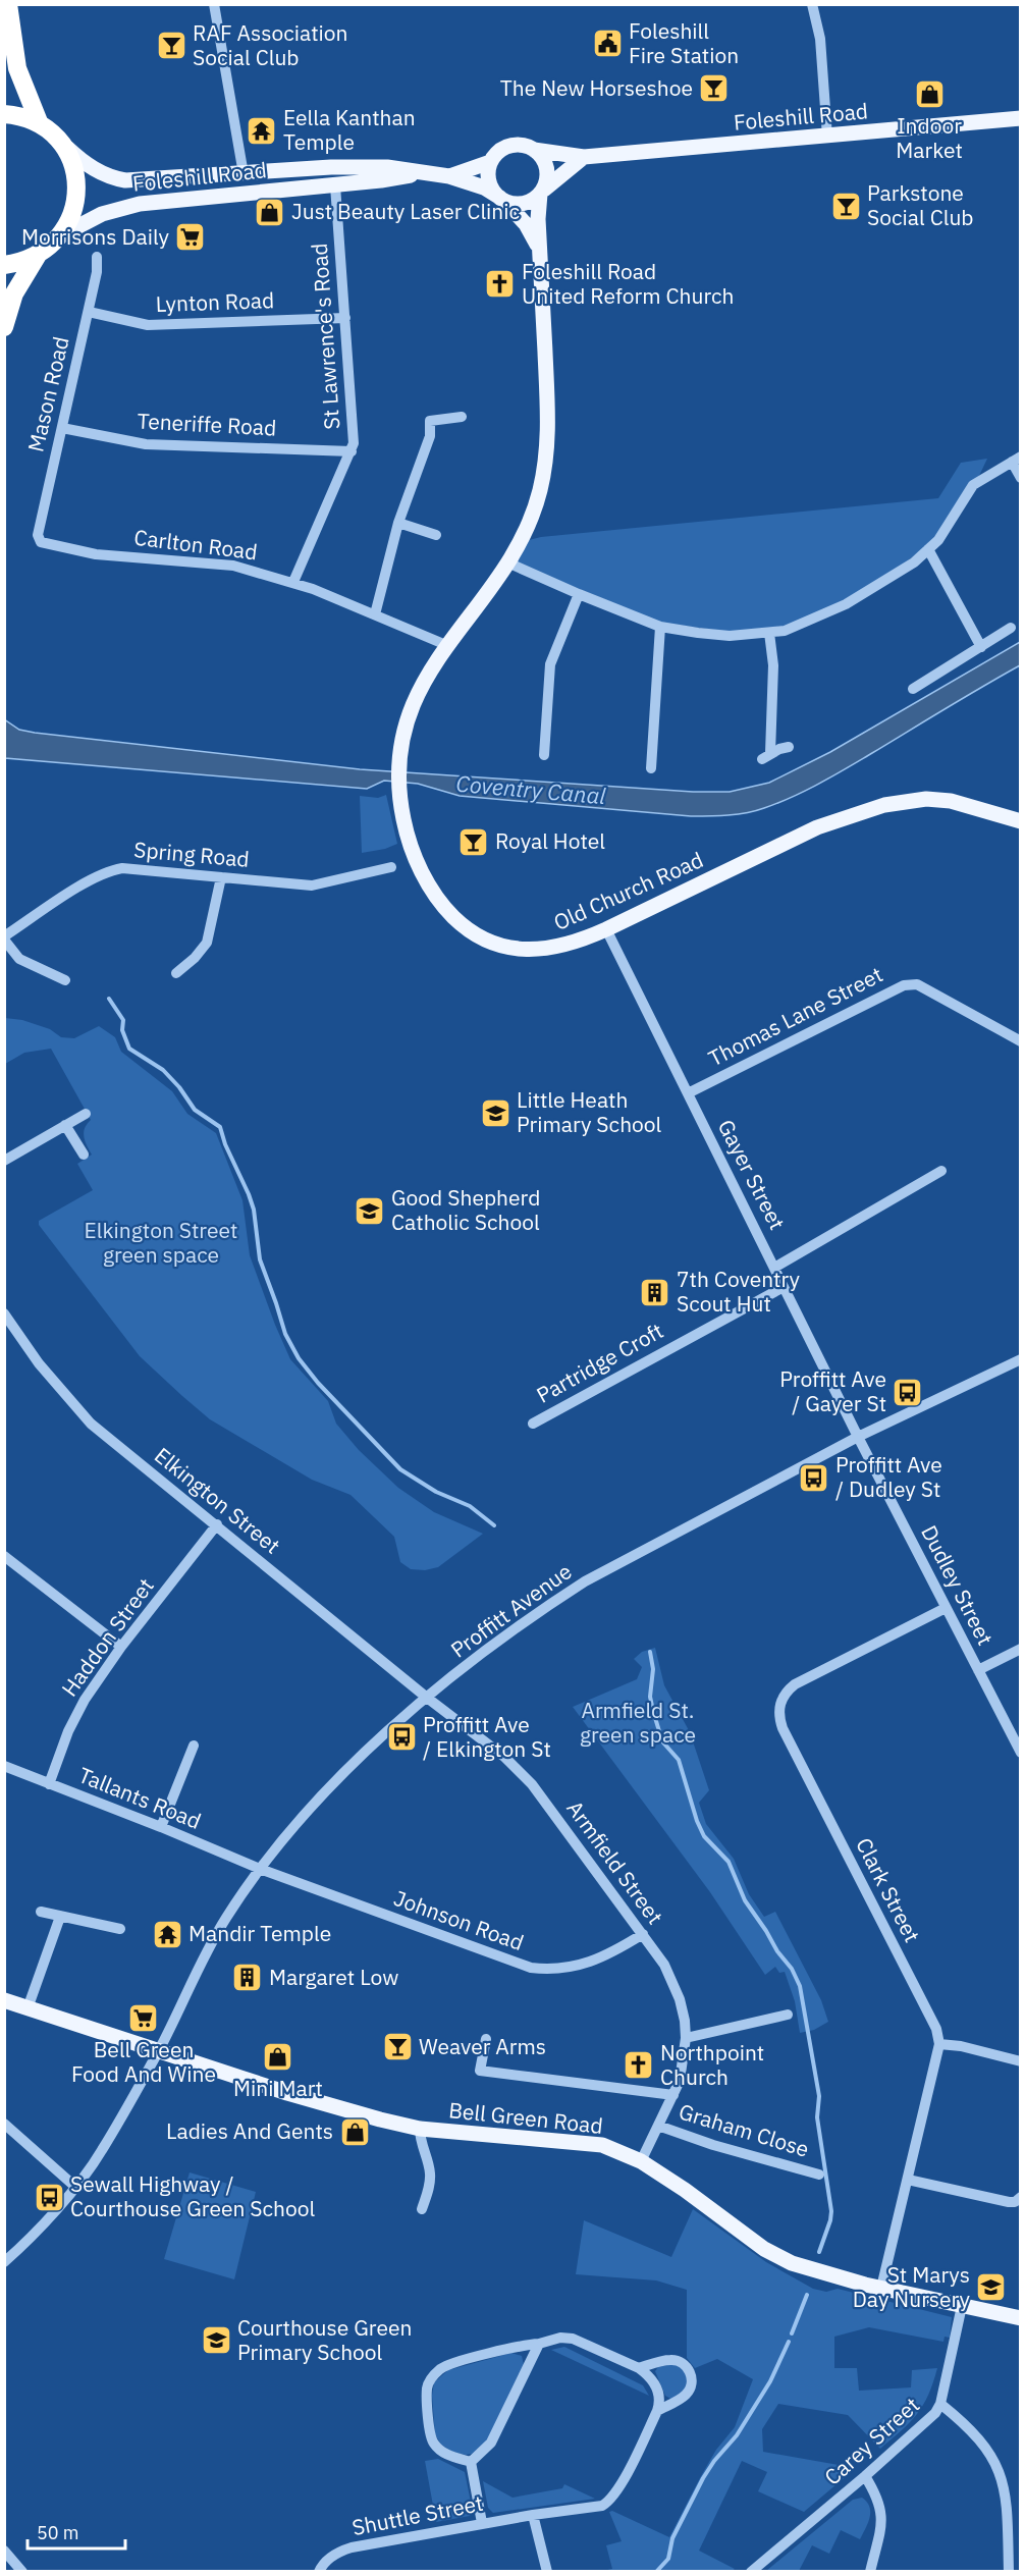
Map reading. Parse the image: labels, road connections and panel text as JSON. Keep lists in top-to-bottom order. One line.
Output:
{"streets":{"main road":["Foleshill Road","Old Church Road","Bell Green Road"],"street":["Lynton Road","St Lawrence's Road","Mason Road","Teneriffe Road","Carlton Road","Spring Road","Thomas Lane Street","Gayer Street","Partridge Croft","Elkington Street","Dudley Street","Proffitt Avenue","Haddon Street","Tallants Road","Armfield Street","Clark Street","Johnson Road","Graham Close","Carey Street","Shuttle Street"]},"crossings":[["Foleshill Road","St Lawrence's Road"],["Foleshill Road","Old Church Road"],["Lynton Road","St Lawrence's Road"],["Lynton Road","Mason Road"],["St Lawrence's Road","Teneriffe Road"],["St Lawrence's Road","Carlton Road"],["Mason Road","Teneriffe Road"],["Mason Road","Carlton Road"],["Carlton Road","Old Church Road"],["Old Church Road","Gayer Street"],["Thomas Lane Street","Gayer Street"],["Gayer Street","Partridge Croft"],["Gayer Street","Dudley Street"],["Gayer Street","Proffitt Avenue"],["Elkington Street","Proffitt Avenue"],["Elkington Street","Haddon Street"],["Elkington Street","Armfield Street"],["Dudley Street","Proffitt Avenue"],["Dudley Street","Clark Street"],["Proffitt Avenue","Tallants Road"],["Proffitt Avenue","Armfield Street"],["Proffitt Avenue","Johnson Road"],["Proffitt Avenue","Bell Green Road"],["Haddon Street","Tallants Road"],["Tallants Road","Johnson Road"],["Armfield Street","Johnson Road"],["Armfield Street","Bell Green Road"],["Armfield Street","Graham Close"],["Bell Green Road","Carey Street"]],"water":["Coventry Canal"],"parks":["Elkington Street green space","Armfield St. green space"],"places":{"public building":["Foleshill Fire Station"],"bar":["RAF Association Social Club","The New Horseshoe","Parkstone Social Club","Royal Hotel","Weaver Arms"],"shop":["Indoor Market","Just Beauty Laser Clinic","Mini Mart","Ladies And Gents"],"temple":["Eella Kanthan Temple","Mandir Temple"],"supermarket":["Morrisons Daily","Bell Green Food And Wine"],"church":["Foleshill Road United Reform Church","Northpoint Church"],"school or university":["Little Heath Primary School","Good Shepherd Catholic School","St Marys Day Nursery","Courthouse Green Primary School"],"building":["7th Coventry Scout Hut","Margaret Low"],"bus stop":["Proffitt Ave / Gayer St","Proffitt Ave / Dudley St","Proffitt Ave / Elkington St","Sewall Highway / Courthouse Green School"]},"scale_bar":"50 m"}
